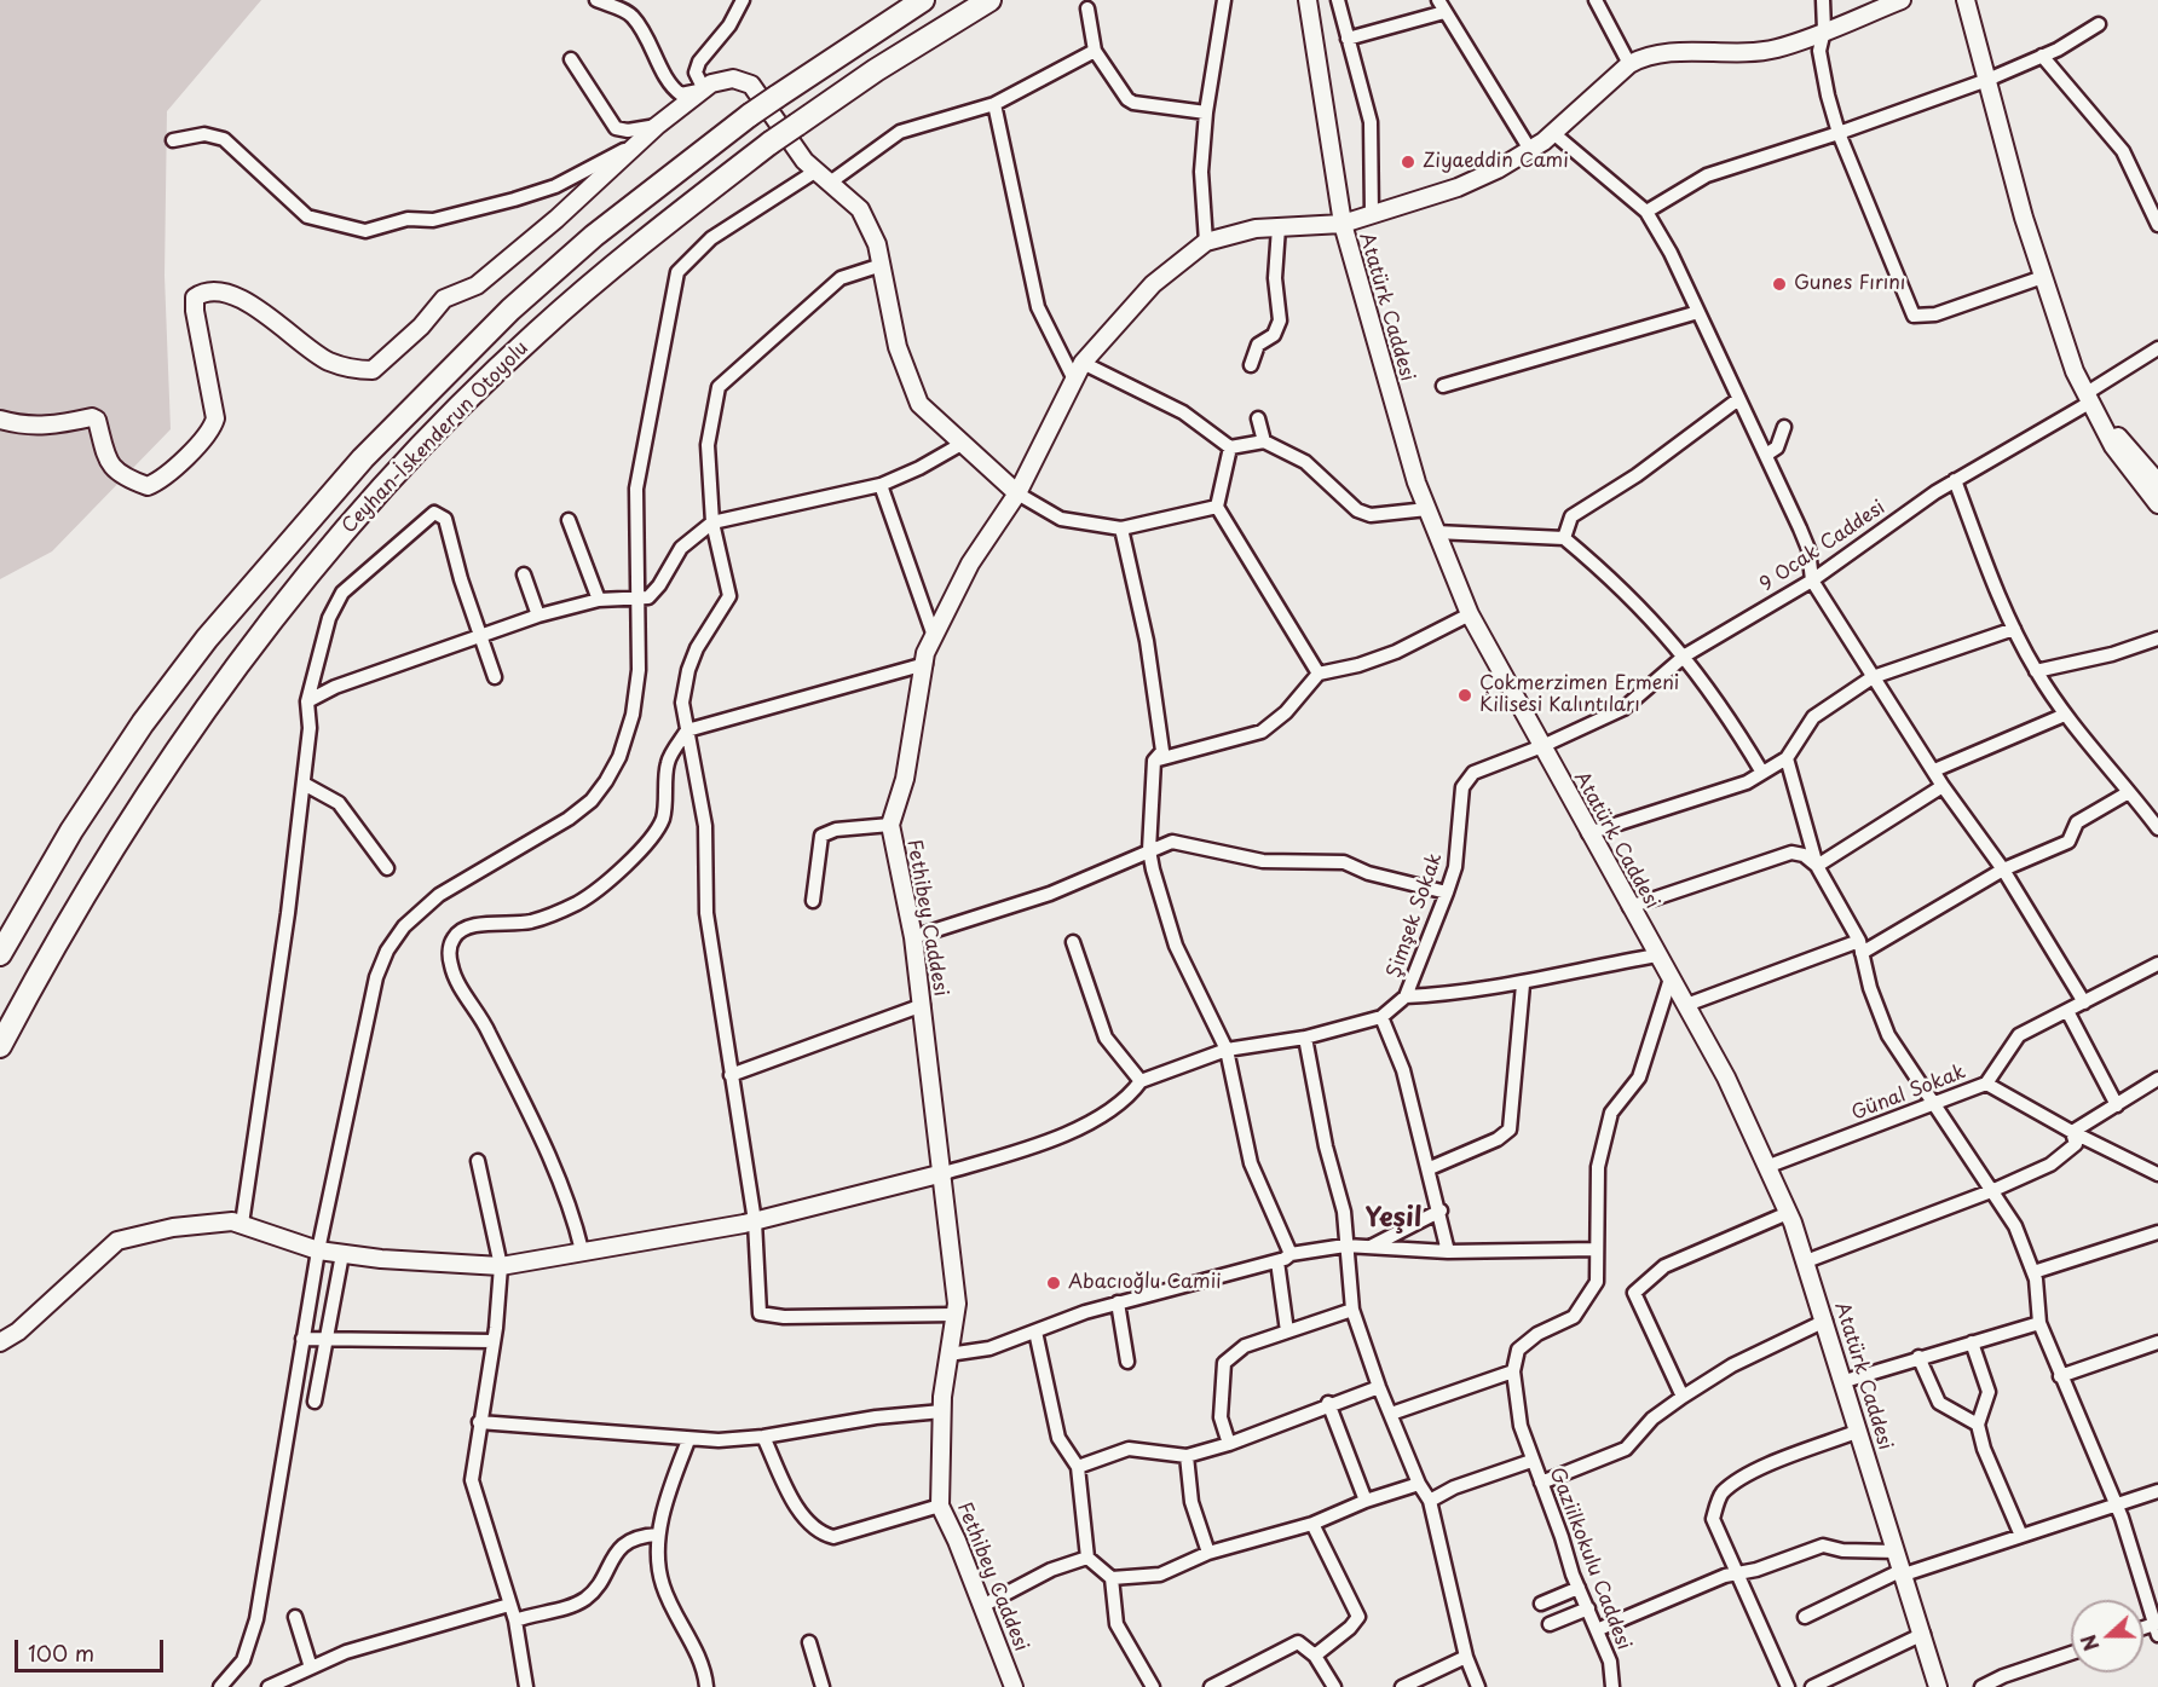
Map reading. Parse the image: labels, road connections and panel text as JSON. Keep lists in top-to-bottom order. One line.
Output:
{"streets":{"highway":["Ceyhan-İskenderun Otoyolu"],"street":["Atatürk Caddesi","9 Ocak Caddesi","Şimşek Sokak","Fethibey Caddesi","Günal Sokak","Gaziilkokulu Caddesi"]},"crossings":[["Atatürk Caddesi","9 Ocak Caddesi"],["Atatürk Caddesi","Şimşek Sokak"],["Atatürk Caddesi","Fethibey Caddesi"],["Atatürk Caddesi","Günal Sokak"],["9 Ocak Caddesi","Şimşek Sokak"]],"districts":["Yeşil"],"places":["Ziyaeddin Cami","Gunes Fırını","Çokmerzimen Ermeni Kilisesi Kalıntıları","Abacıoğlu Camii"],"scale_bar":"100 m","north":"left"}
